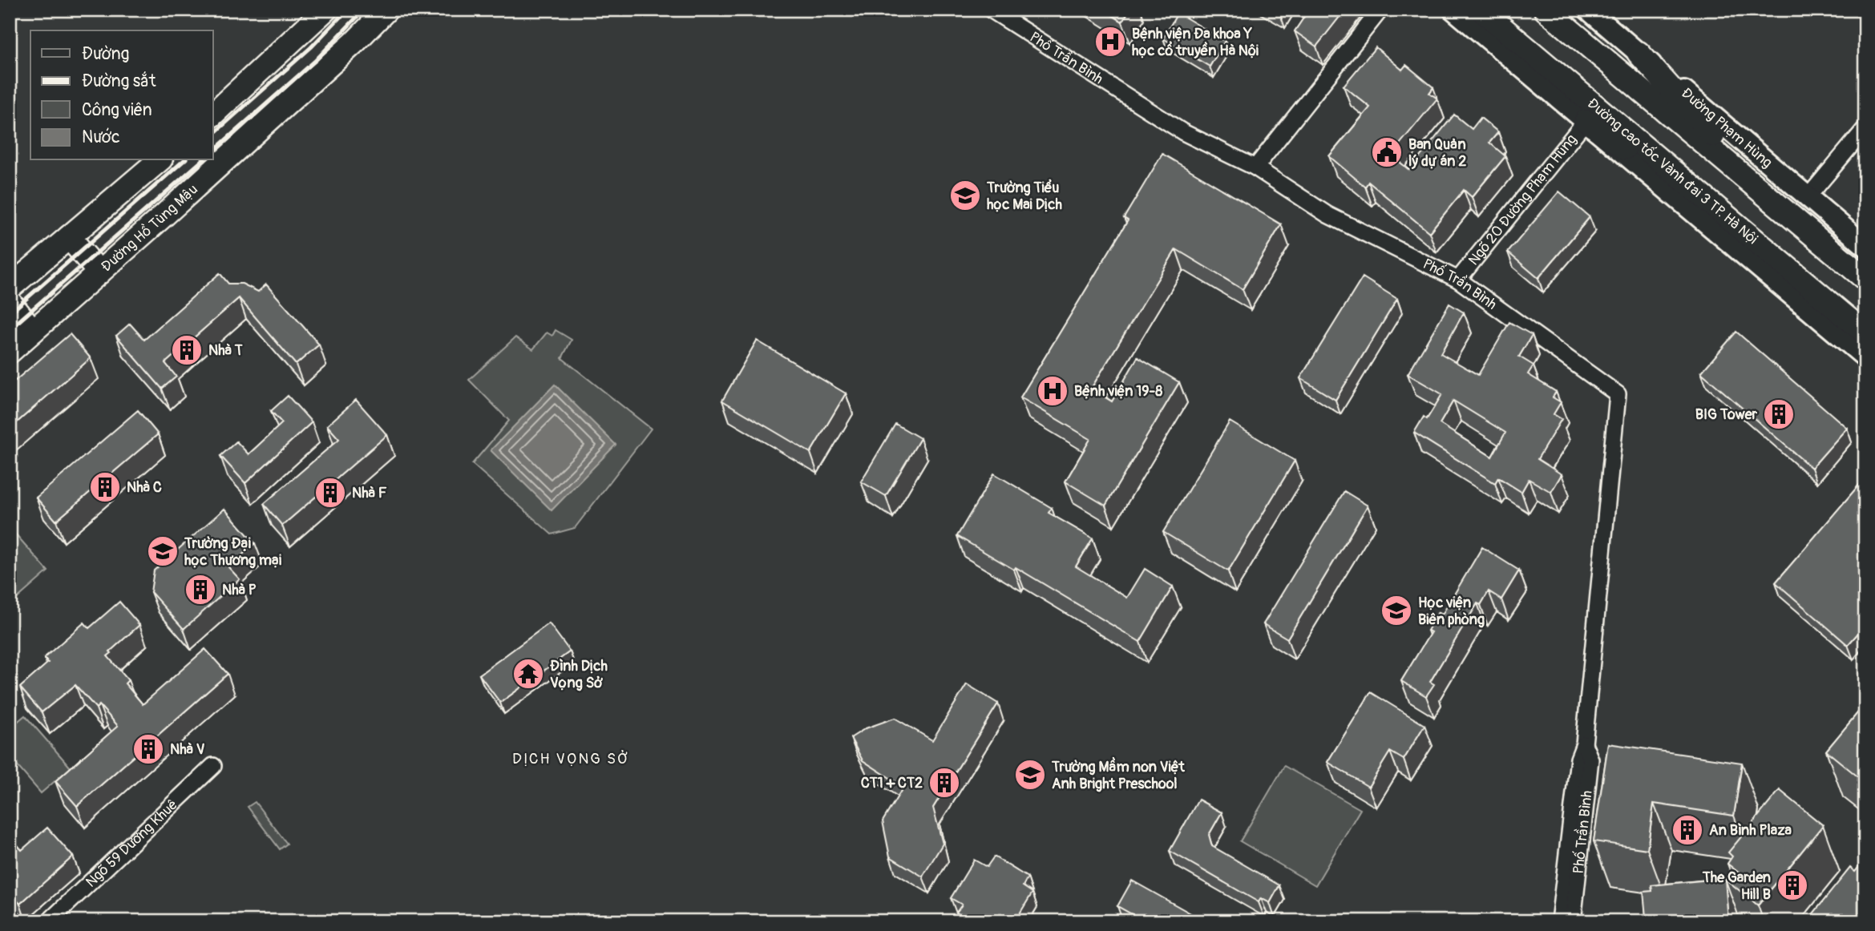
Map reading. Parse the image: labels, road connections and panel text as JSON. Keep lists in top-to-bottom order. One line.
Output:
{"streets":{"highway":["Đường cao tốc Vành đai 3 TP. Hà Nội","Đường Hồ Tùng Mậu"],"main road":["Đường Phạm Hùng"],"street":["Phố Trần Bình","Ngõ 20 Đường Phạm Hùng","Ngõ 59 Dương Khuê"]},"crossings":[["Phố Trần Bình","Ngõ 20 Đường Phạm Hùng"]],"districts":["DỊCH VỌNG SỞ"],"places":{"hospital":["Bệnh viện Đa khoa Y học cổ truyền Hà Nội","Bệnh viện 19-8"],"public building":["Ban Quản lý dự án 2"],"school or university":["Trường Tiểu học Mai Dịch","Trường Đại học Thương mại","Học viện Biên phòng","Trường Mầm non Việt Anh Bright Preschool"],"building":["Nhà T","BIG Tower","Nhà C","Nhà F","Nhà P","Nhà V","CT1 + CT2","An Bình Plaza","The Garden Hill B"],"temple":["Đình Dịch Vọng Sở"]},"legend":["Đường","Đường sắt","Công viên","Nước"]}
